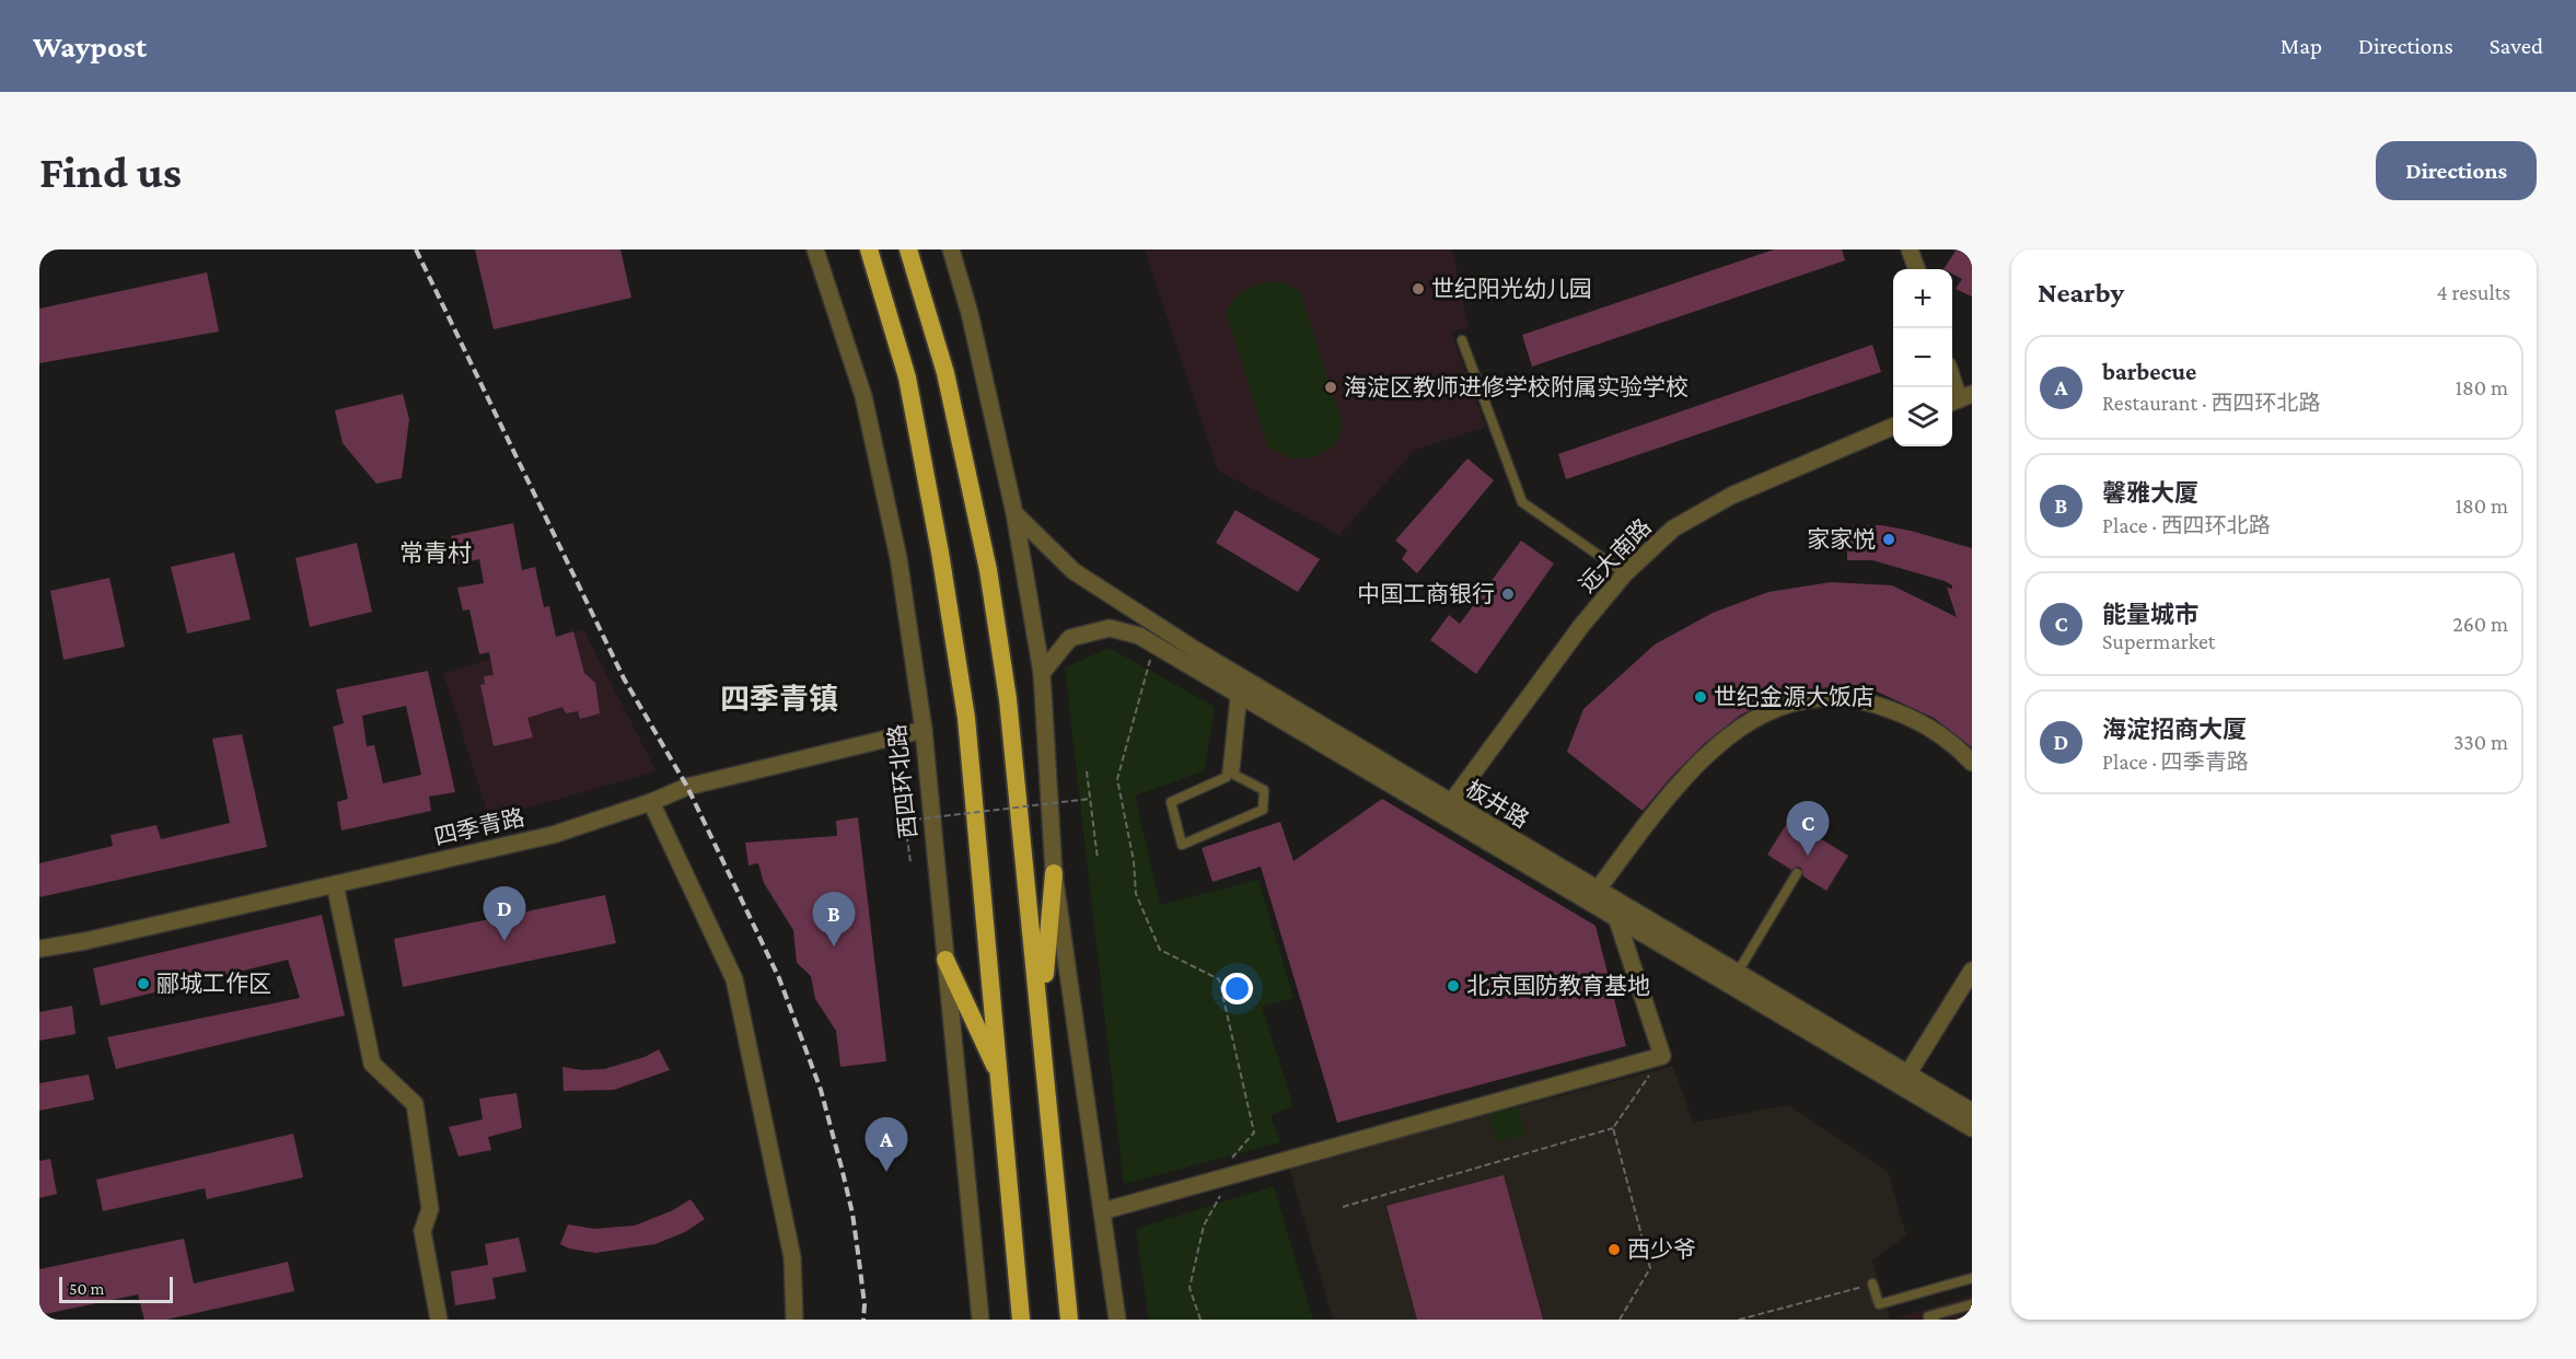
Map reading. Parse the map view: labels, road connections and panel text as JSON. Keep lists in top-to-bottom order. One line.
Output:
{"streets":{"street":["远大南路","西四环北路","板井路","四季青路"]},"crossings":[["远大南路","板井路"],["西四环北路","四季青路"]],"districts":["常青村","四季青镇"],"places":["世纪阳光幼儿园","海淀区教师进修学校附属实验学校","家家悦","中国工商银行","世纪金源大饭店","郦城工作区","北京国防教育基地","西少爷"],"scale_bar":"50 m","page":{"header":"Waypost","nav":["Map","Directions","Saved"],"buttons":"Directions","title":"Find us","heading":["Nearby","4 results"],"map_buttons":["+","−"],"list":[{"mark":"A","name":"barbecue","note":"Restaurant · 西四环北路","value":"180 m"},{"mark":"B","name":"馨雅大厦","note":"Place · 西四环北路","value":"180 m"},{"mark":"C","name":"能量城市","note":"Supermarket","value":"260 m"},{"mark":"D","name":"海淀招商大厦","note":"Place · 四季青路","value":"330 m"}],"pins":["C","D","B","A"],"scale":"50 m"}}
